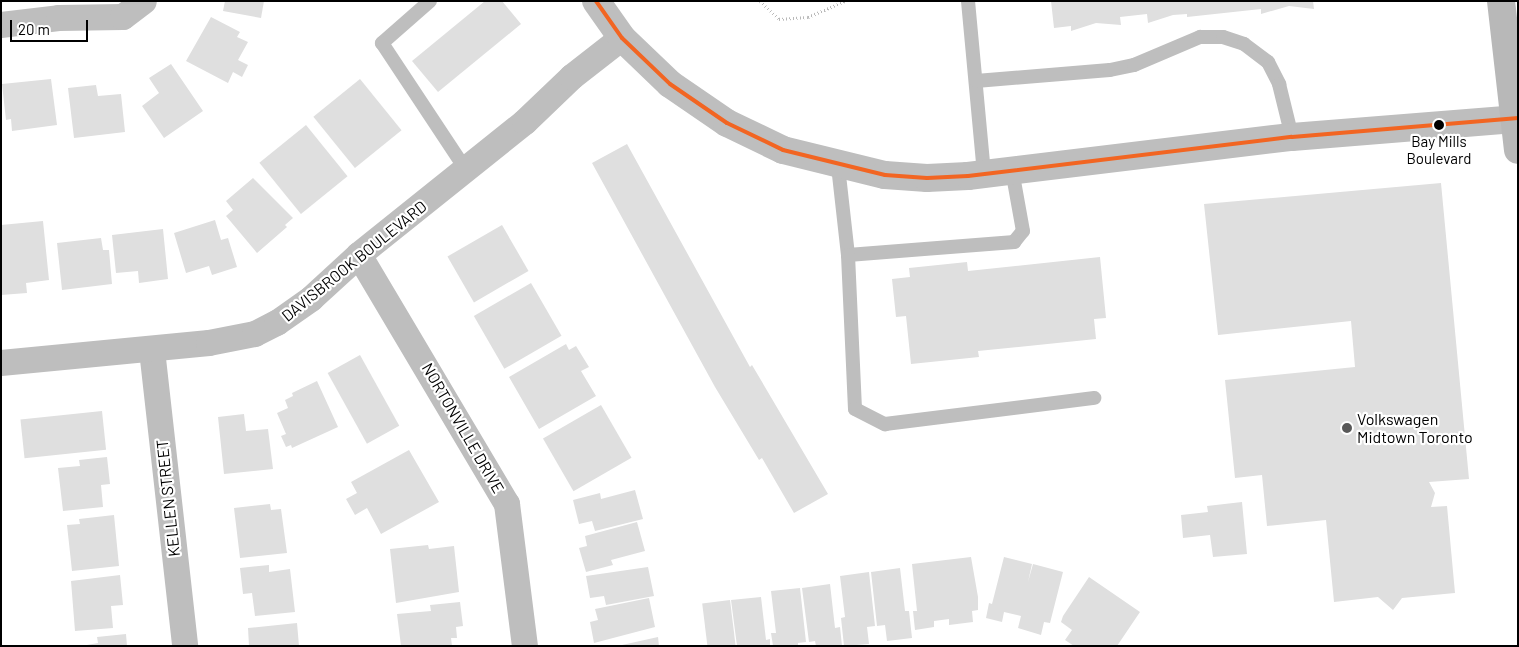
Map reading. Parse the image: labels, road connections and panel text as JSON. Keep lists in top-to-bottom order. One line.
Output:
{"streets":{"street":["DAVISBROOK BOULEVARD","NORTONVILLE DRIVE","KELLEN STREET"]},"crossings":[["DAVISBROOK BOULEVARD","NORTONVILLE DRIVE"],["DAVISBROOK BOULEVARD","KELLEN STREET"]],"places":["Bay Mills Boulevard","Volkswagen Midtown Toronto"],"scale_bar":"20 m"}
